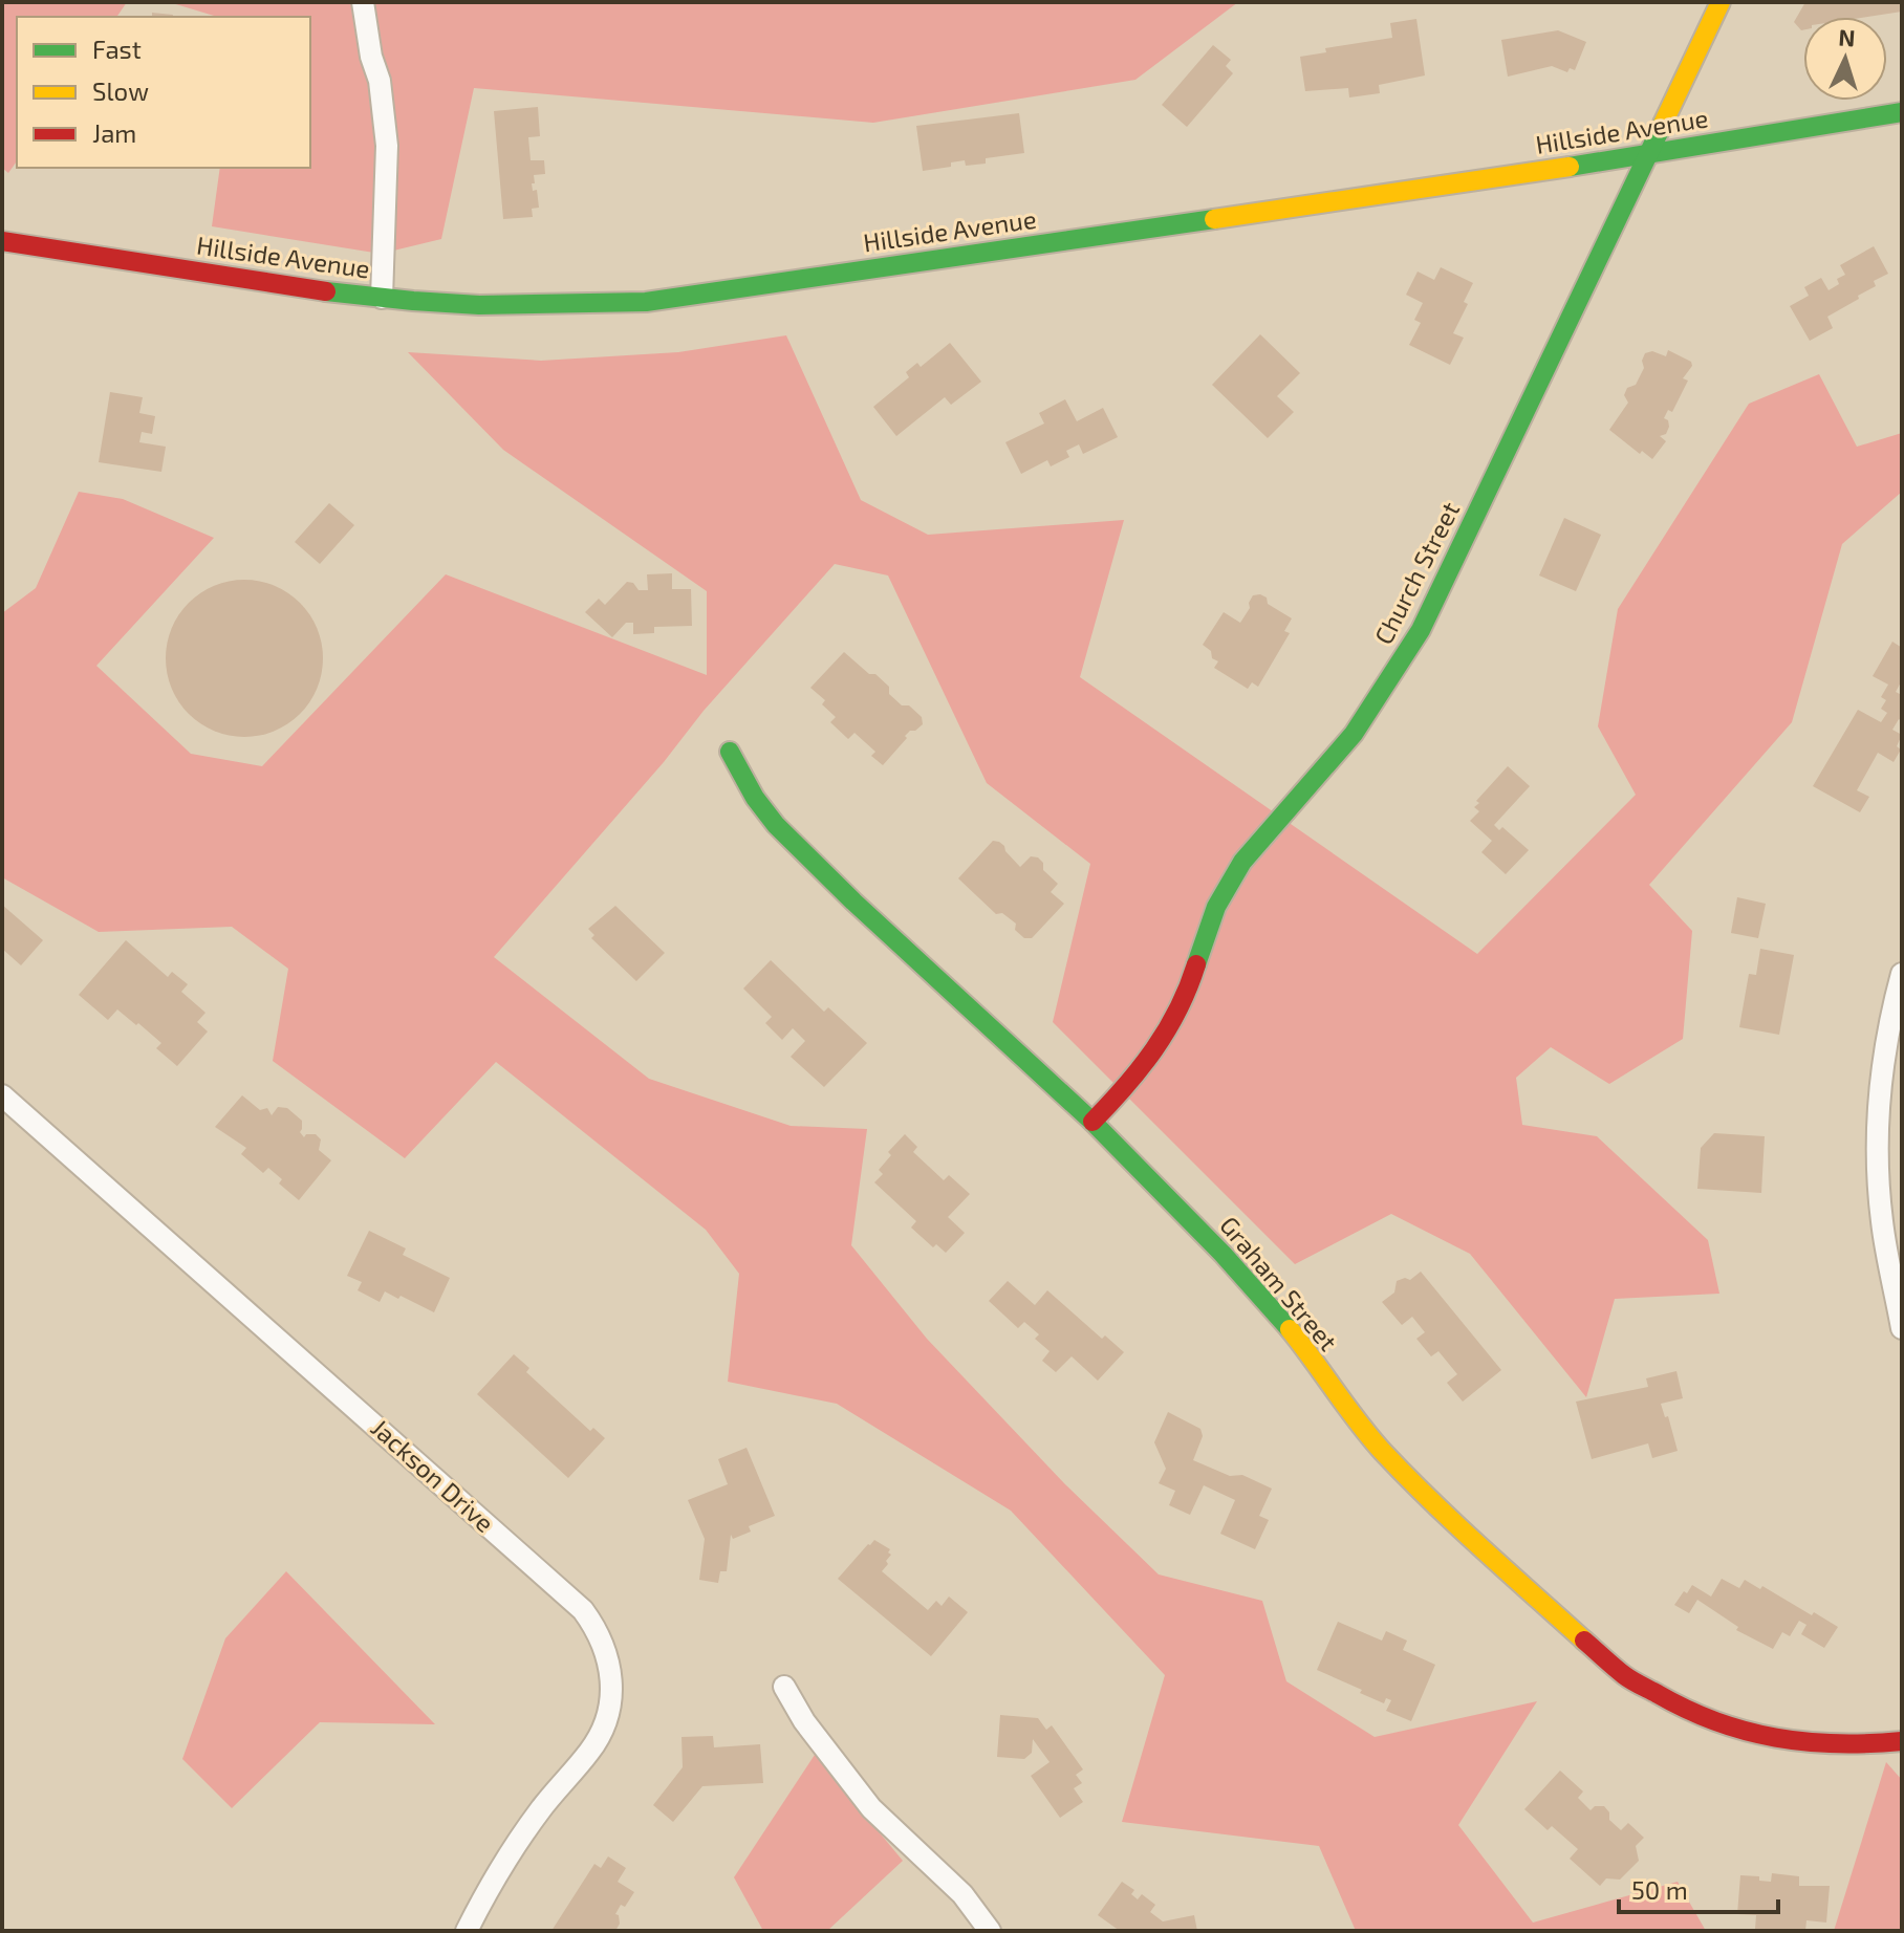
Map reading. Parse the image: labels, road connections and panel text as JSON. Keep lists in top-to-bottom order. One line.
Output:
{"streets":{"street":["Hillside Avenue","Church Street","Graham Street","Jackson Drive"]},"crossings":[["Hillside Avenue","Church Street"],["Church Street","Graham Street"]],"legend":["Fast","Slow","Jam"],"scale_bar":"50 m","north":"top"}
